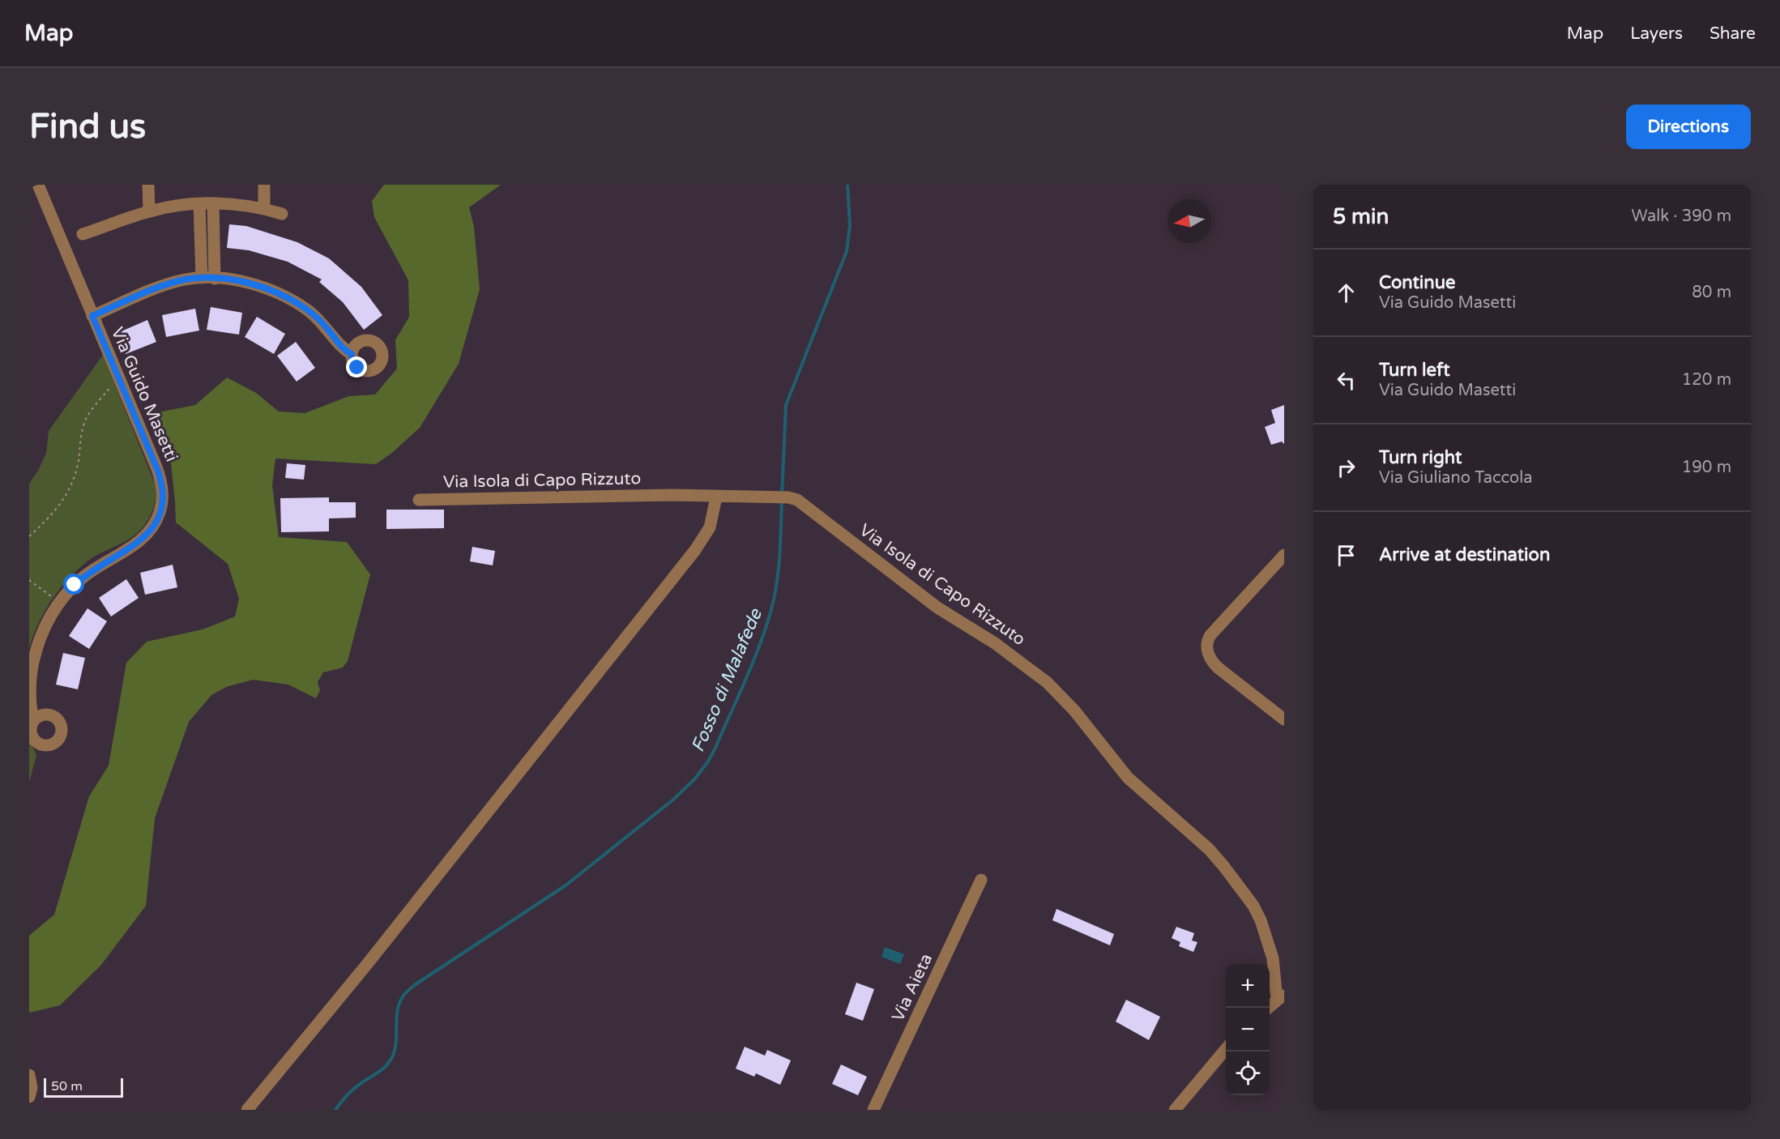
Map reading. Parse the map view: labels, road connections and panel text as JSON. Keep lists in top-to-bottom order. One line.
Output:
{"streets":{"street":["Via Guido Masetti","Via Isola di Capo Rizzuto","Via Aieta"]},"water":["Fosso di Malafede"],"scale_bar":"50 m","north":"left","page":{"header":"Map","nav":["Map","Layers","Share"],"buttons":"Directions","title":"Find us","heading":["5 min","Walk · 390 m"],"list":[["Continue","Via Guido Masetti","80 m"],["Turn left","Via Guido Masetti","120 m"],["Turn right","Via Giuliano Taccola","190 m"],"Arrive at destination"],"map_buttons":["+","−"],"scale":"50 m"}}
